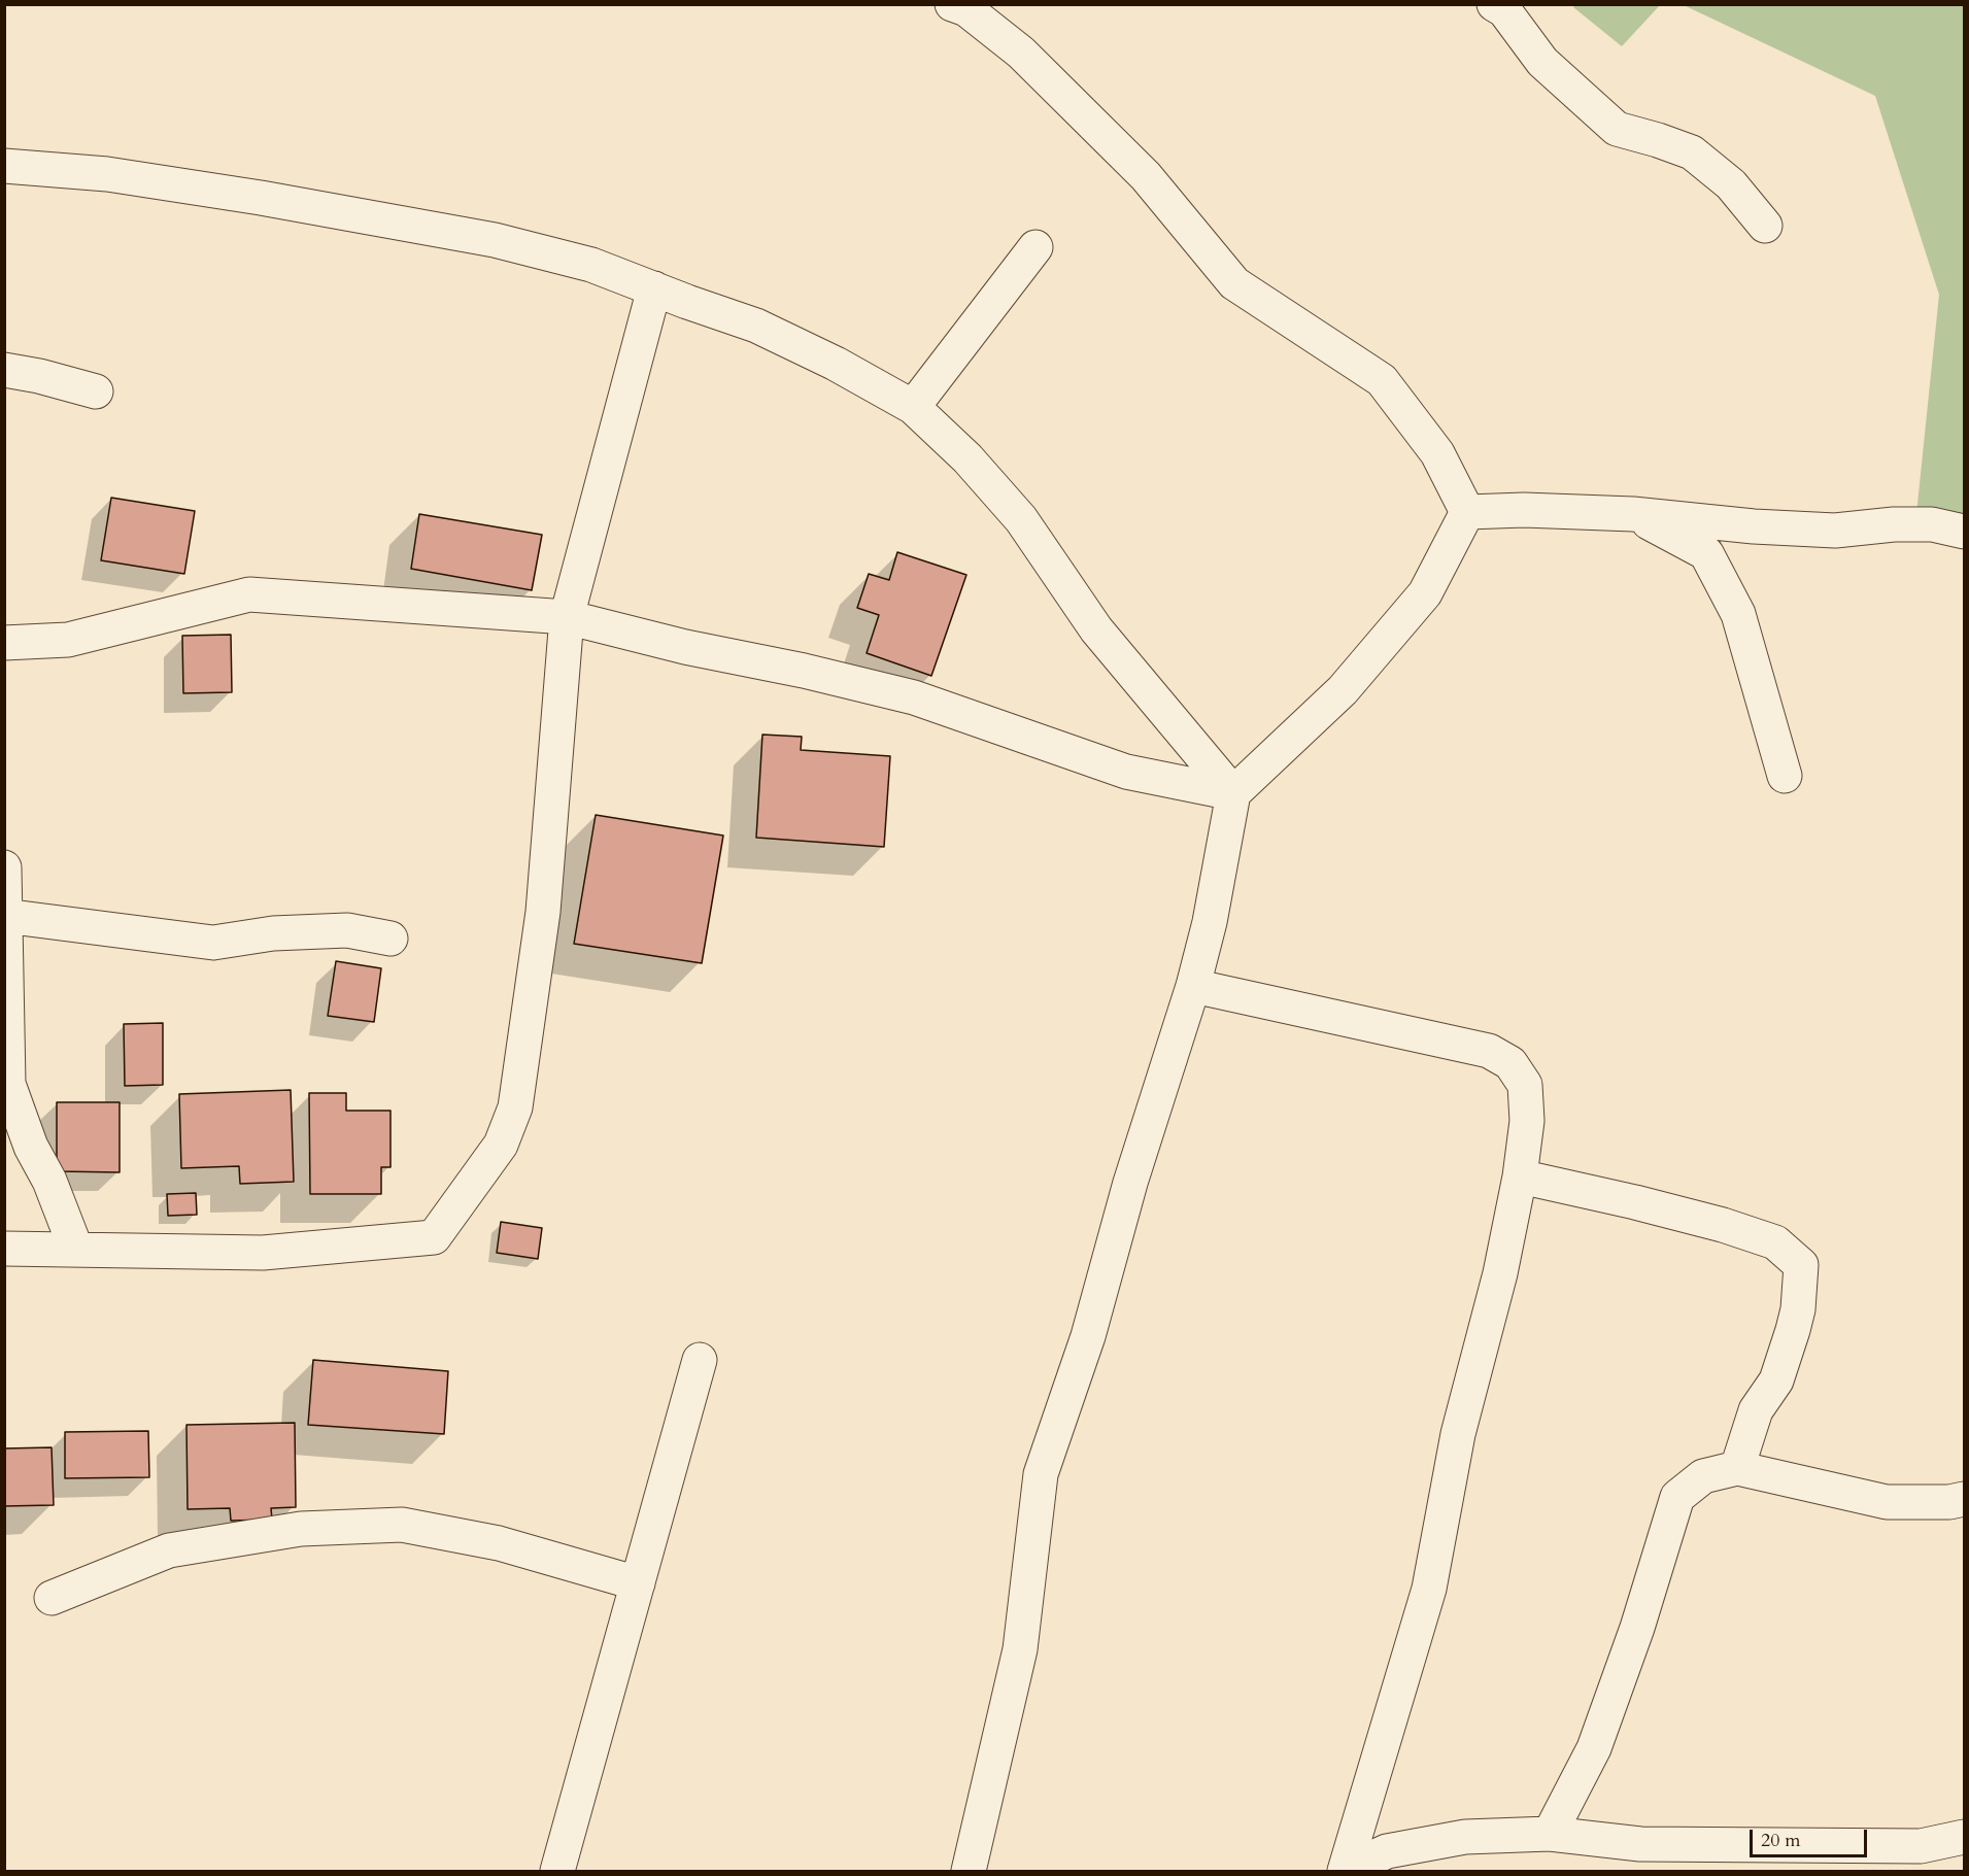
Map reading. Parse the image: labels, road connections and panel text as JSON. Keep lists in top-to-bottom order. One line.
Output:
{"scale_bar":"20 m"}
